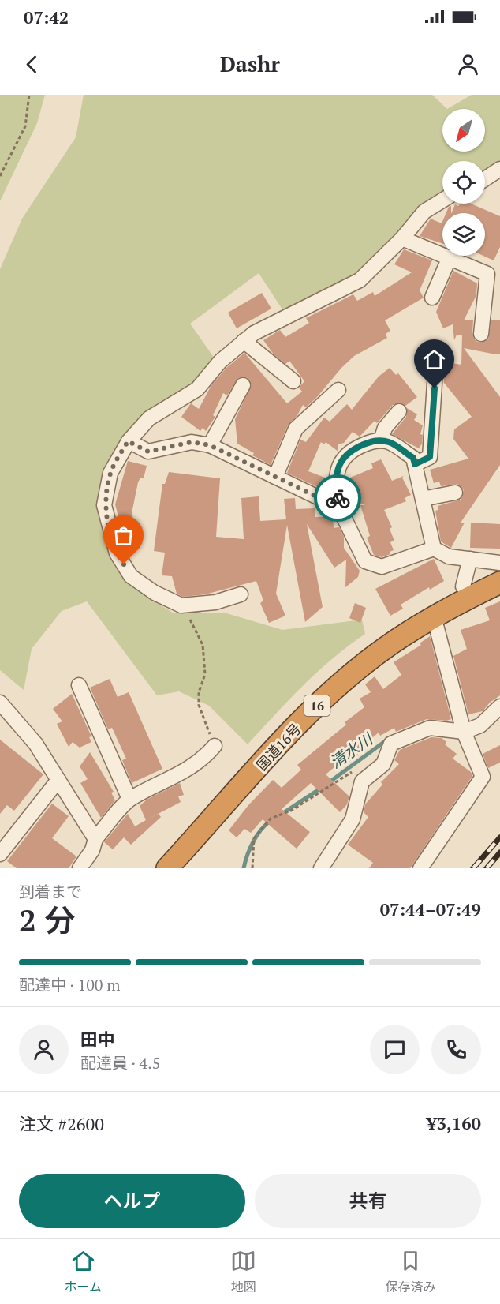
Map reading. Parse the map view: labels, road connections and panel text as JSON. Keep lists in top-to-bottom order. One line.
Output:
{"streets":{"highway":["16","国道16号"]},"water":["清水川"],"north":"bottom left","page":{"status":"07:42","header":"Dashr","heading":["2 分","到着まで","07:44–07:49"],"panel":["田中","配達員 · 4.5","注文 #2600","¥3,160"],"bar":"配達中 · 100 m","buttons":["ヘルプ","共有"],"tabs":["ホーム","地図","保存済み"]}}
